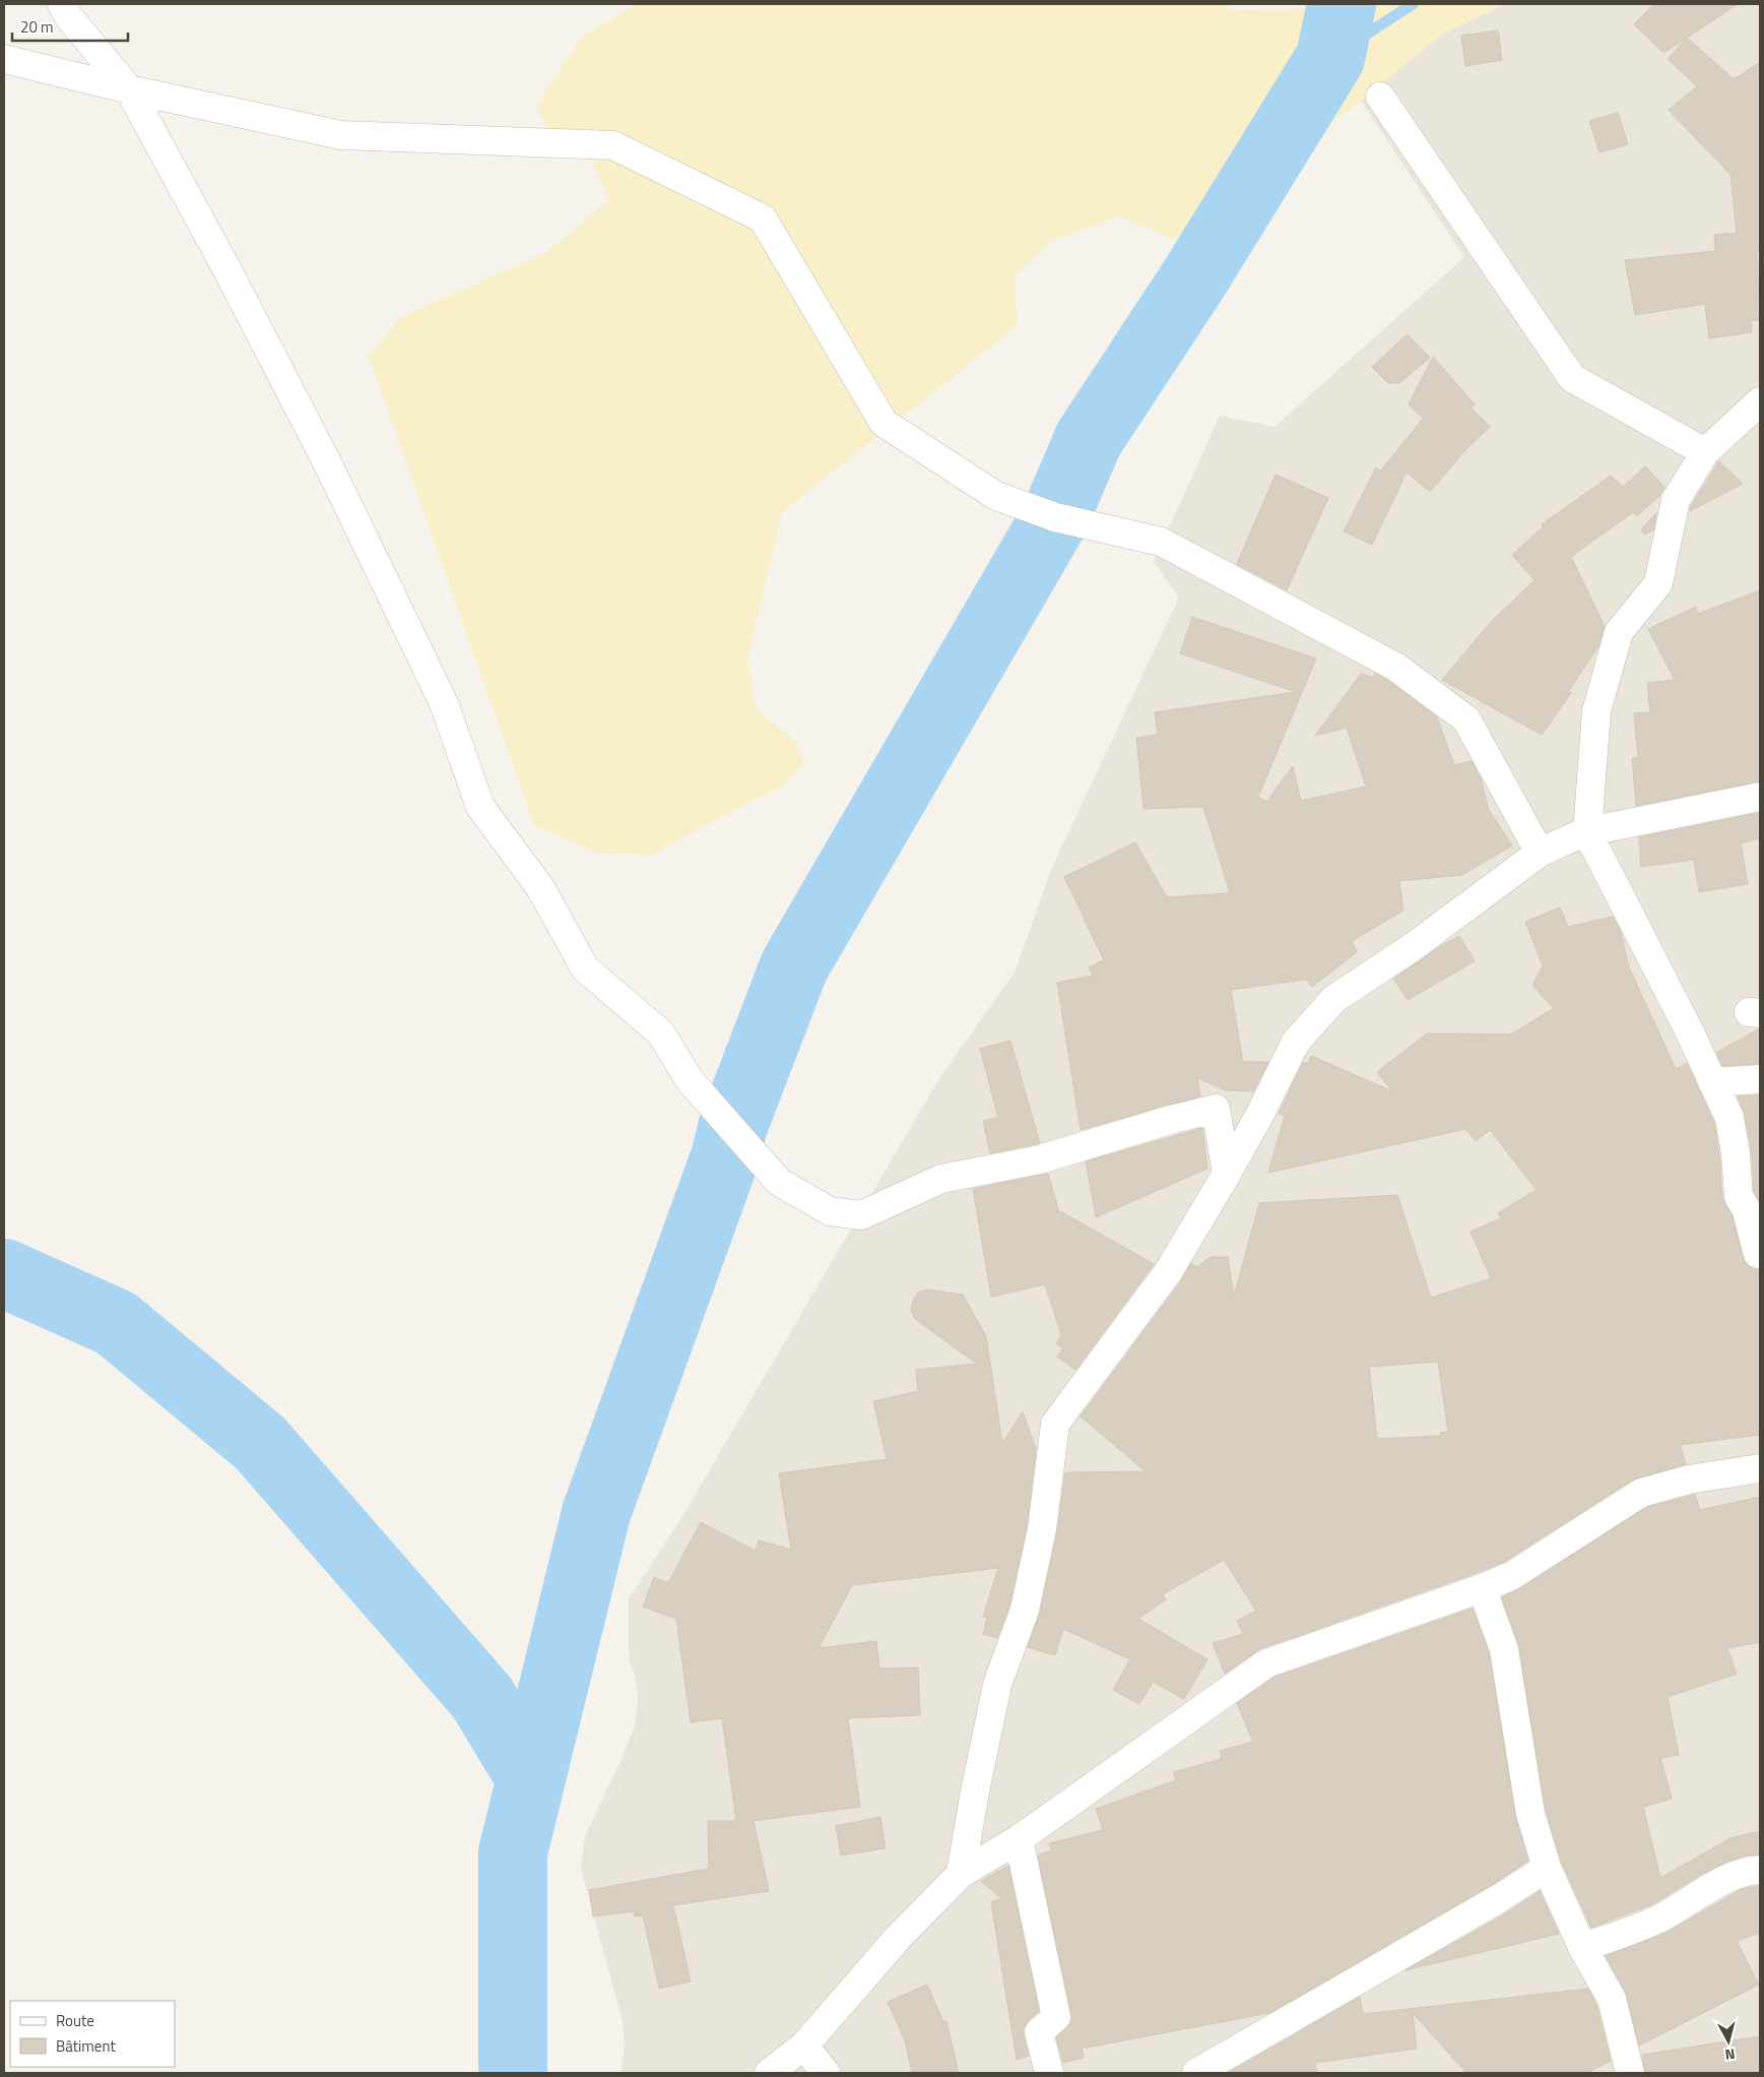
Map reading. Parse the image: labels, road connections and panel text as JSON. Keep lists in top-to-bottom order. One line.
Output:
{"legend":["Route","Bâtiment"],"scale_bar":"20 m","north":"bottom"}
